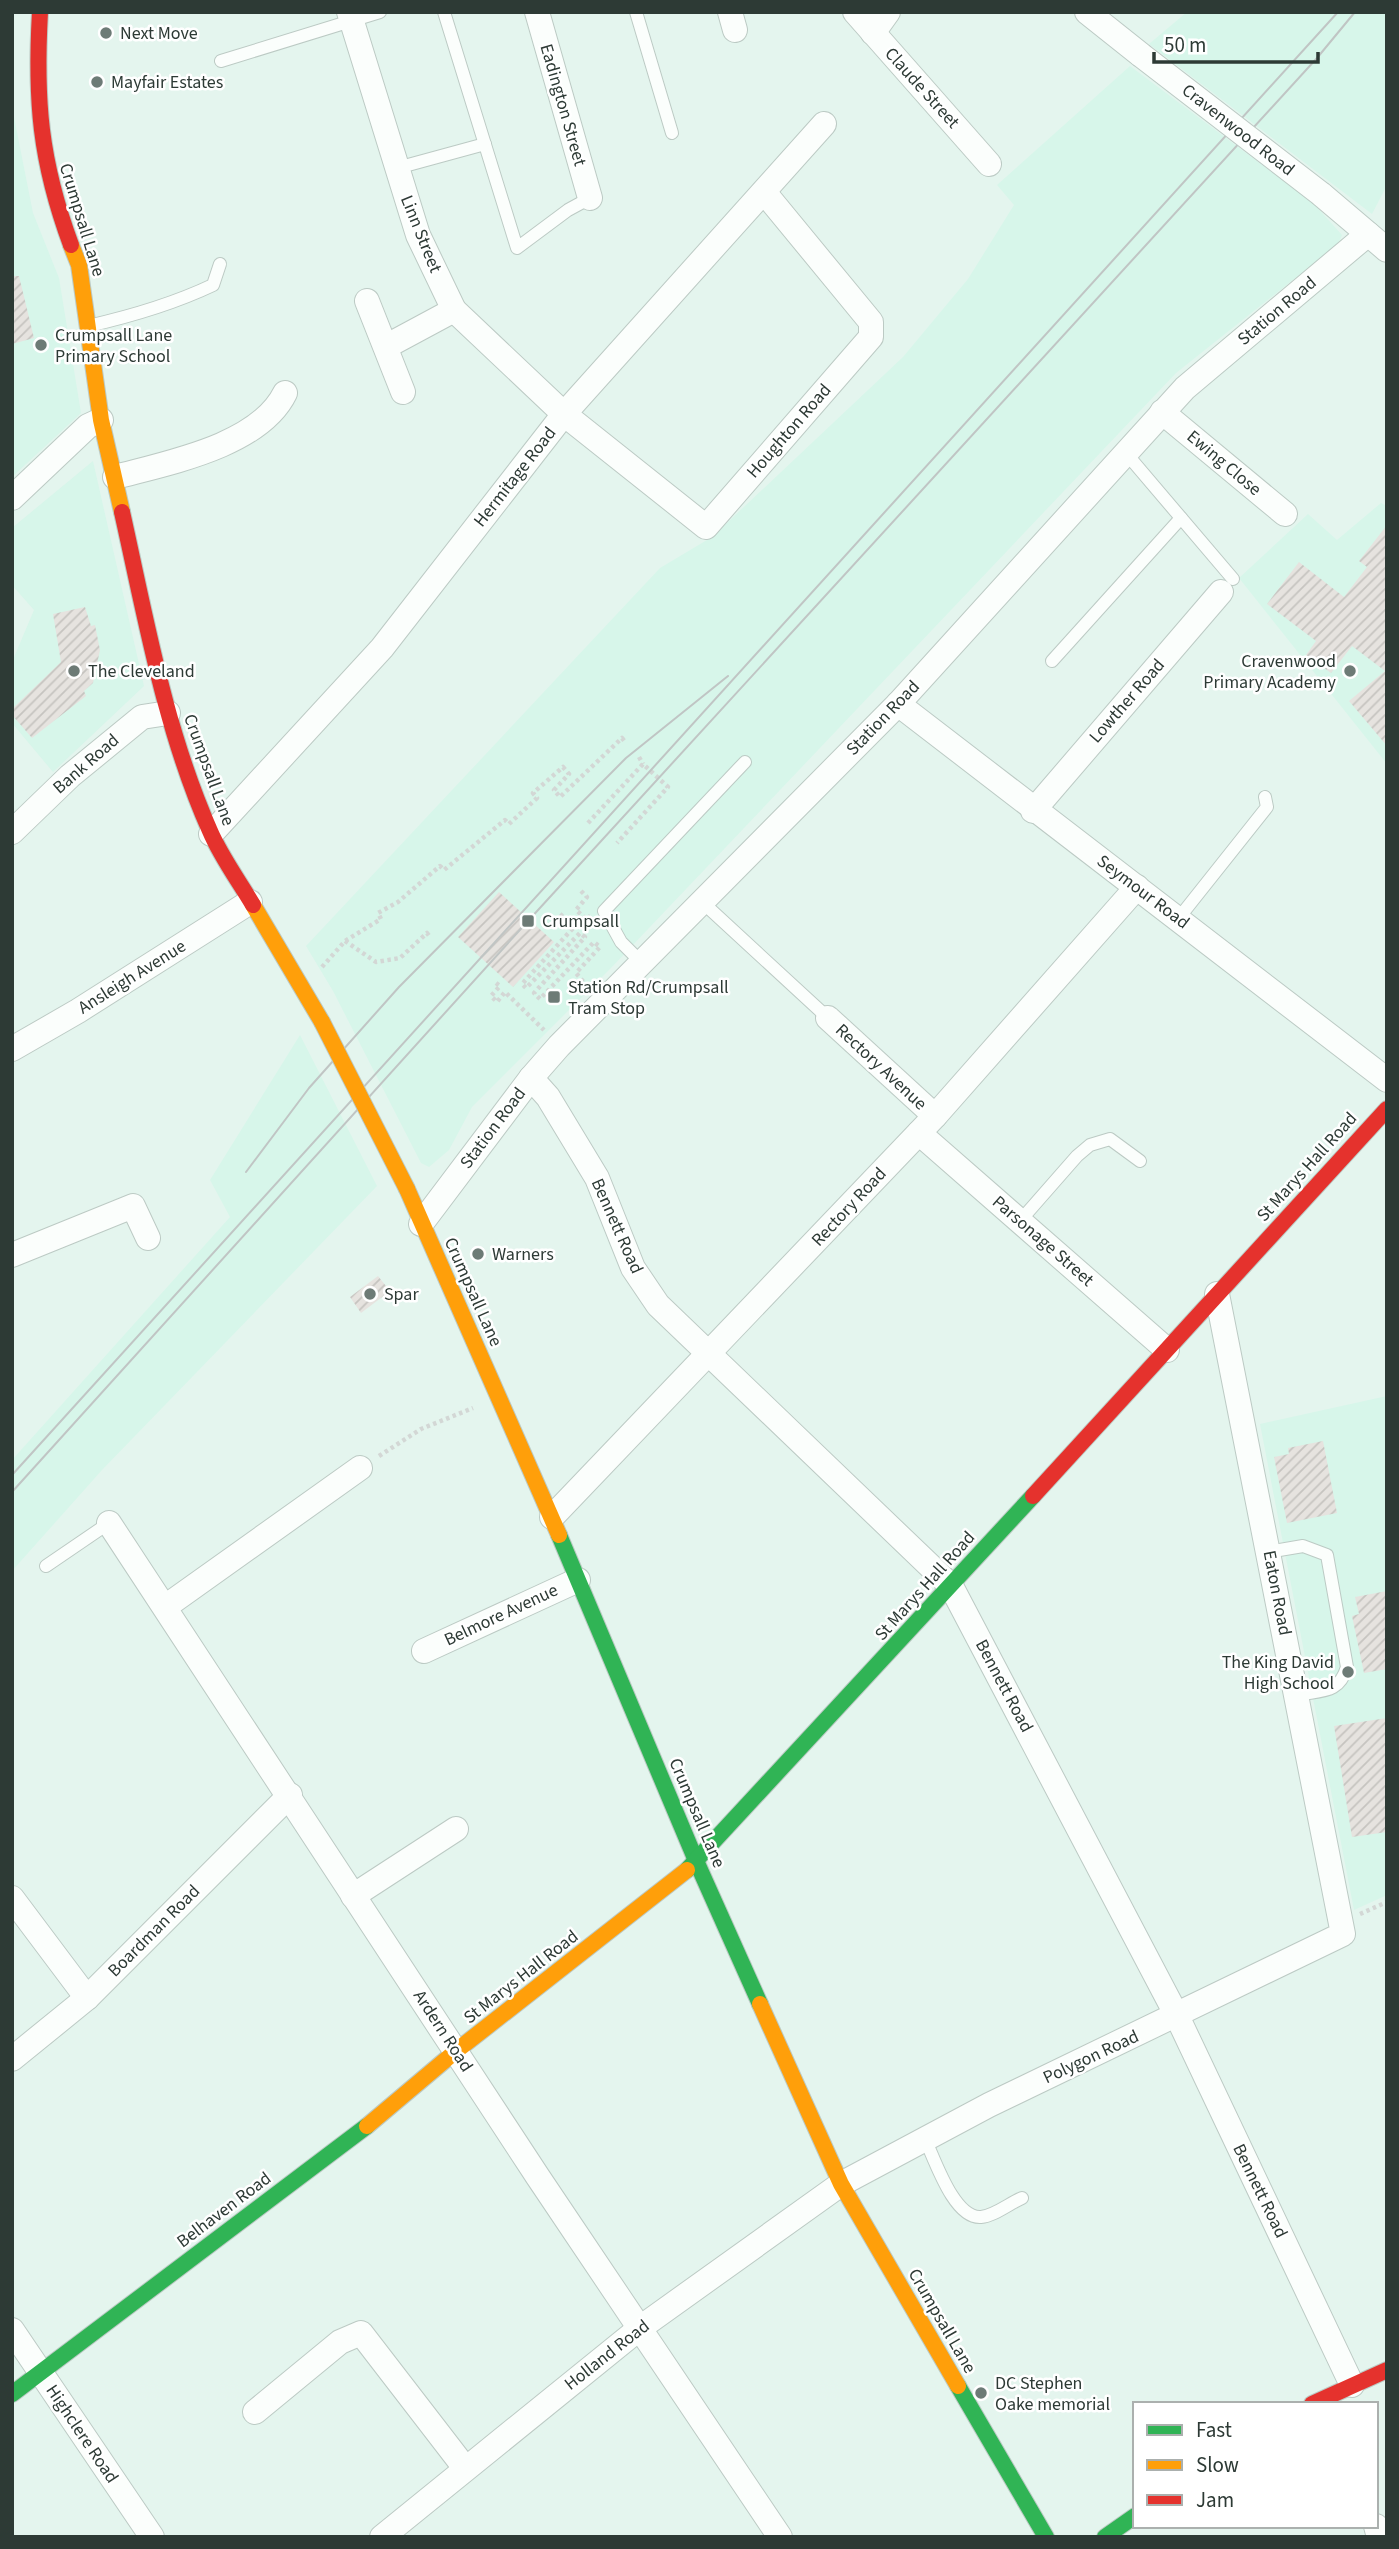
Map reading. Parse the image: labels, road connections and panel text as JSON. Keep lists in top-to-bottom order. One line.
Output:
{"streets":{"main road":["Crumpsall Lane","St Marys Hall Road","Belhaven Road"],"street":["Claude Street","Eadington Street","Cravenwood Road","Linn Street","Station Road","Houghton Road","Ewing Close","Hermitage Road","Lowther Road","Bank Road","Seymour Road","Ansleigh Avenue","Rectory Avenue","Rectory Road","Bennett Road","Parsonage Street","Eaton Road","Belmore Avenue","Boardman Road","Ardern Road","Polygon Road","Holland Road","Highclere Road"]},"crossings":[["Cravenwood Road","Station Road"],["Crumpsall Lane","Station Road"],["Crumpsall Lane","Hermitage Road"],["Crumpsall Lane","Bank Road"],["Crumpsall Lane","Ansleigh Avenue"],["Crumpsall Lane","St Marys Hall Road"],["Crumpsall Lane","Rectory Road"],["Crumpsall Lane","Belmore Avenue"],["Crumpsall Lane","Polygon Road"],["Crumpsall Lane","Holland Road"],["Linn Street","Houghton Road"],["Linn Street","Hermitage Road"],["Station Road","Ewing Close"],["Station Road","Seymour Road"],["Station Road","Bennett Road"],["Houghton Road","Hermitage Road"],["Lowther Road","Seymour Road"],["Seymour Road","Rectory Road"],["Rectory Avenue","Rectory Road"],["Rectory Avenue","Parsonage Street"],["St Marys Hall Road","Bennett Road"],["St Marys Hall Road","Parsonage Street"],["St Marys Hall Road","Eaton Road"],["St Marys Hall Road","Ardern Road"],["St Marys Hall Road","Belhaven Road"],["Rectory Road","Bennett Road"],["Rectory Road","Parsonage Street"],["Bennett Road","Polygon Road"],["Eaton Road","Polygon Road"],["Boardman Road","Ardern Road"],["Ardern Road","Belhaven Road"],["Ardern Road","Holland Road"],["Polygon Road","Holland Road"],["Belhaven Road","Highclere Road"]],"places":{"other":["Next Move","Mayfair Estates","Crumpsall Lane Primary School","The Cleveland","Cravenwood Primary Academy","Warners","Spar","The King David High School","DC Stephen Oake memorial"],"transit":["Crumpsall","Station Rd/Crumpsall Tram Stop"]},"legend":["Fast","Slow","Jam"],"scale_bar":"50 m"}
